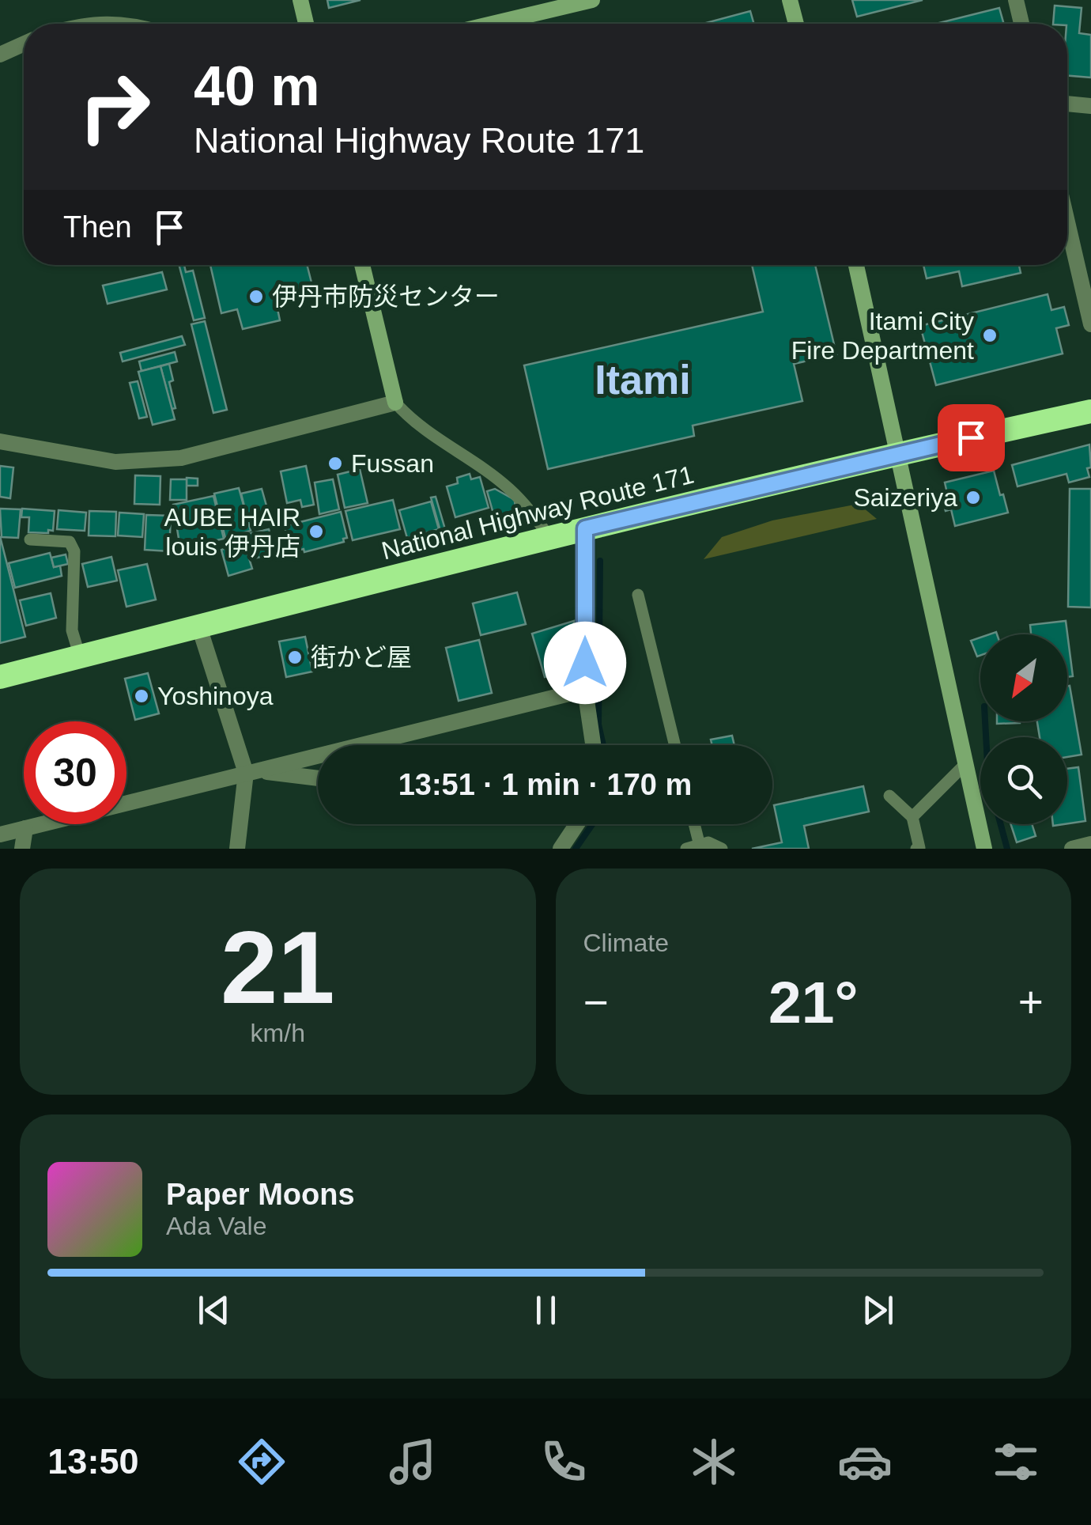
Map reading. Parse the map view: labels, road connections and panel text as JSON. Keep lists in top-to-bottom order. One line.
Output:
{"streets":{"highway":["National Highway Route 171"]},"districts":["Itami"],"places":["伊丹市防災センター","Itami City Fire Department","Fussan","Saizeriya","AUBE HAIR louis 伊丹店","街かど屋","Yoshinoya"],"north":"bottom left","page":{"turn":["40 m","National Highway Route 171"],"then":"Then","limit":"30","trip":"13:51 · 1 min · 170 m","tile":[["21","km/h"],"Climate"],"heat":["−","21°","+"],"song":["Paper Moons","Ada Vale"],"tabs":"13:50"}}
